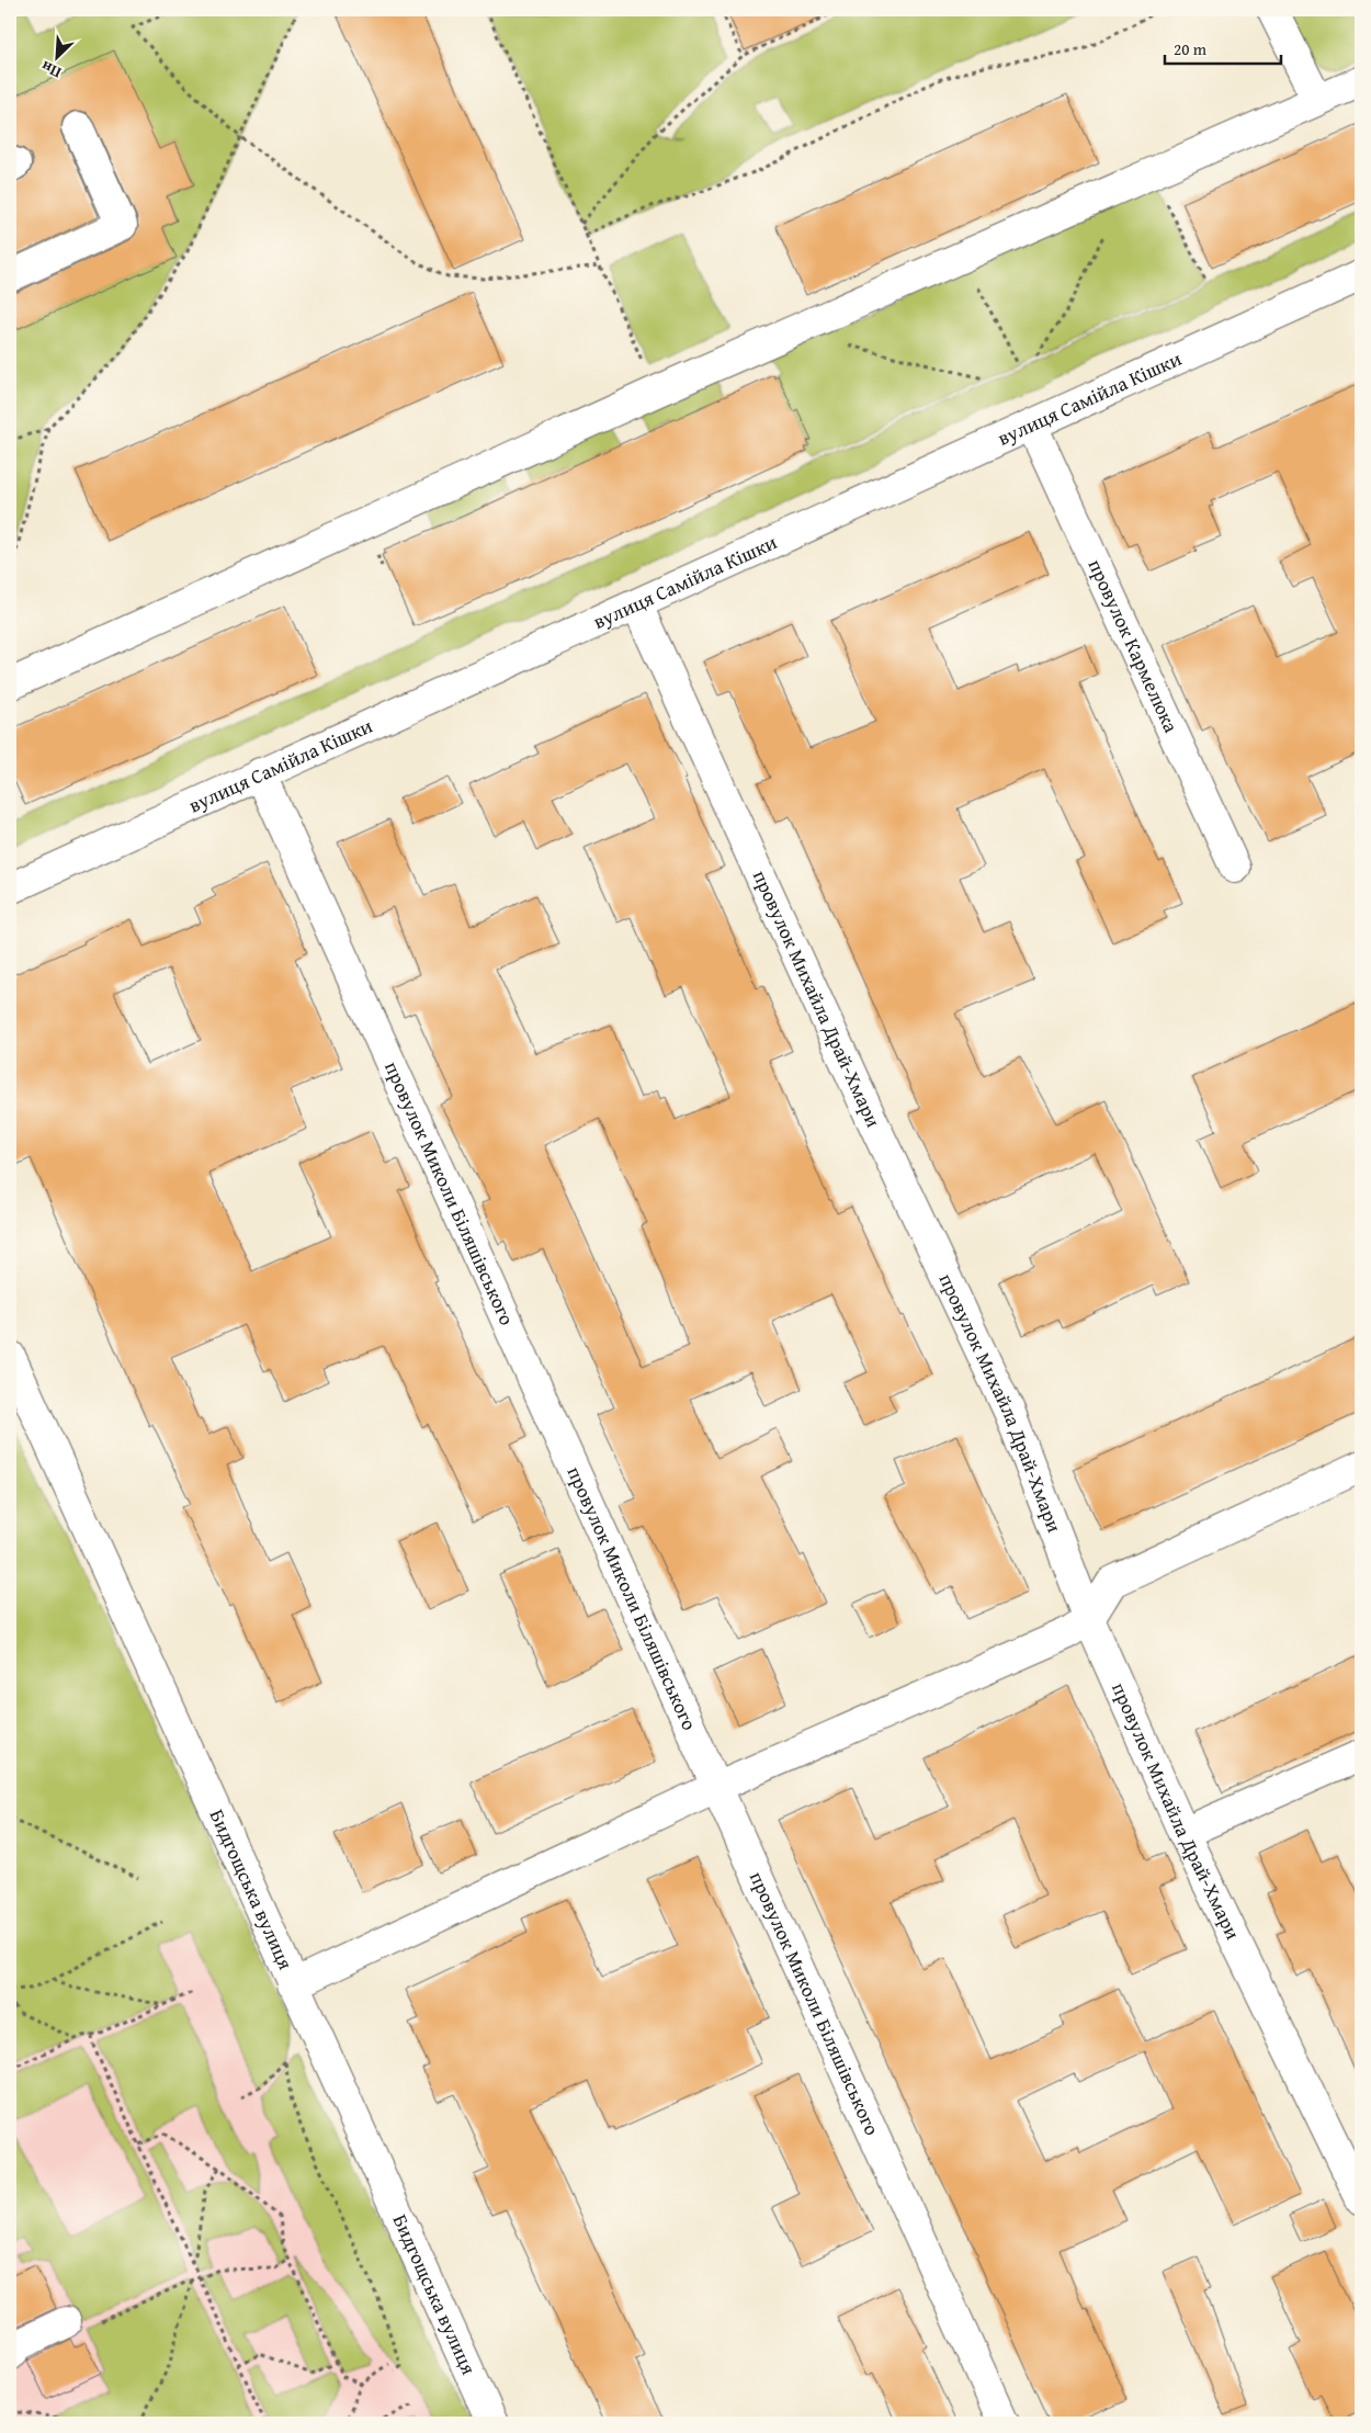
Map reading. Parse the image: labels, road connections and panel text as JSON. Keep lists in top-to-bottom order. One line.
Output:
{"streets":{"street":["вулиця Самійла Кішки","провулок Кармелюка","провулок Михайла Драй-Хмари","провулок Миколи Біляшівського","Бидгощська вулиця"]},"crossings":[["вулиця Самійла Кішки","провулок Кармелюка"],["вулиця Самійла Кішки","провулок Михайла Драй-Хмари"],["вулиця Самійла Кішки","провулок Миколи Біляшівського"]],"scale_bar":"20 m","north":"bottom left"}
